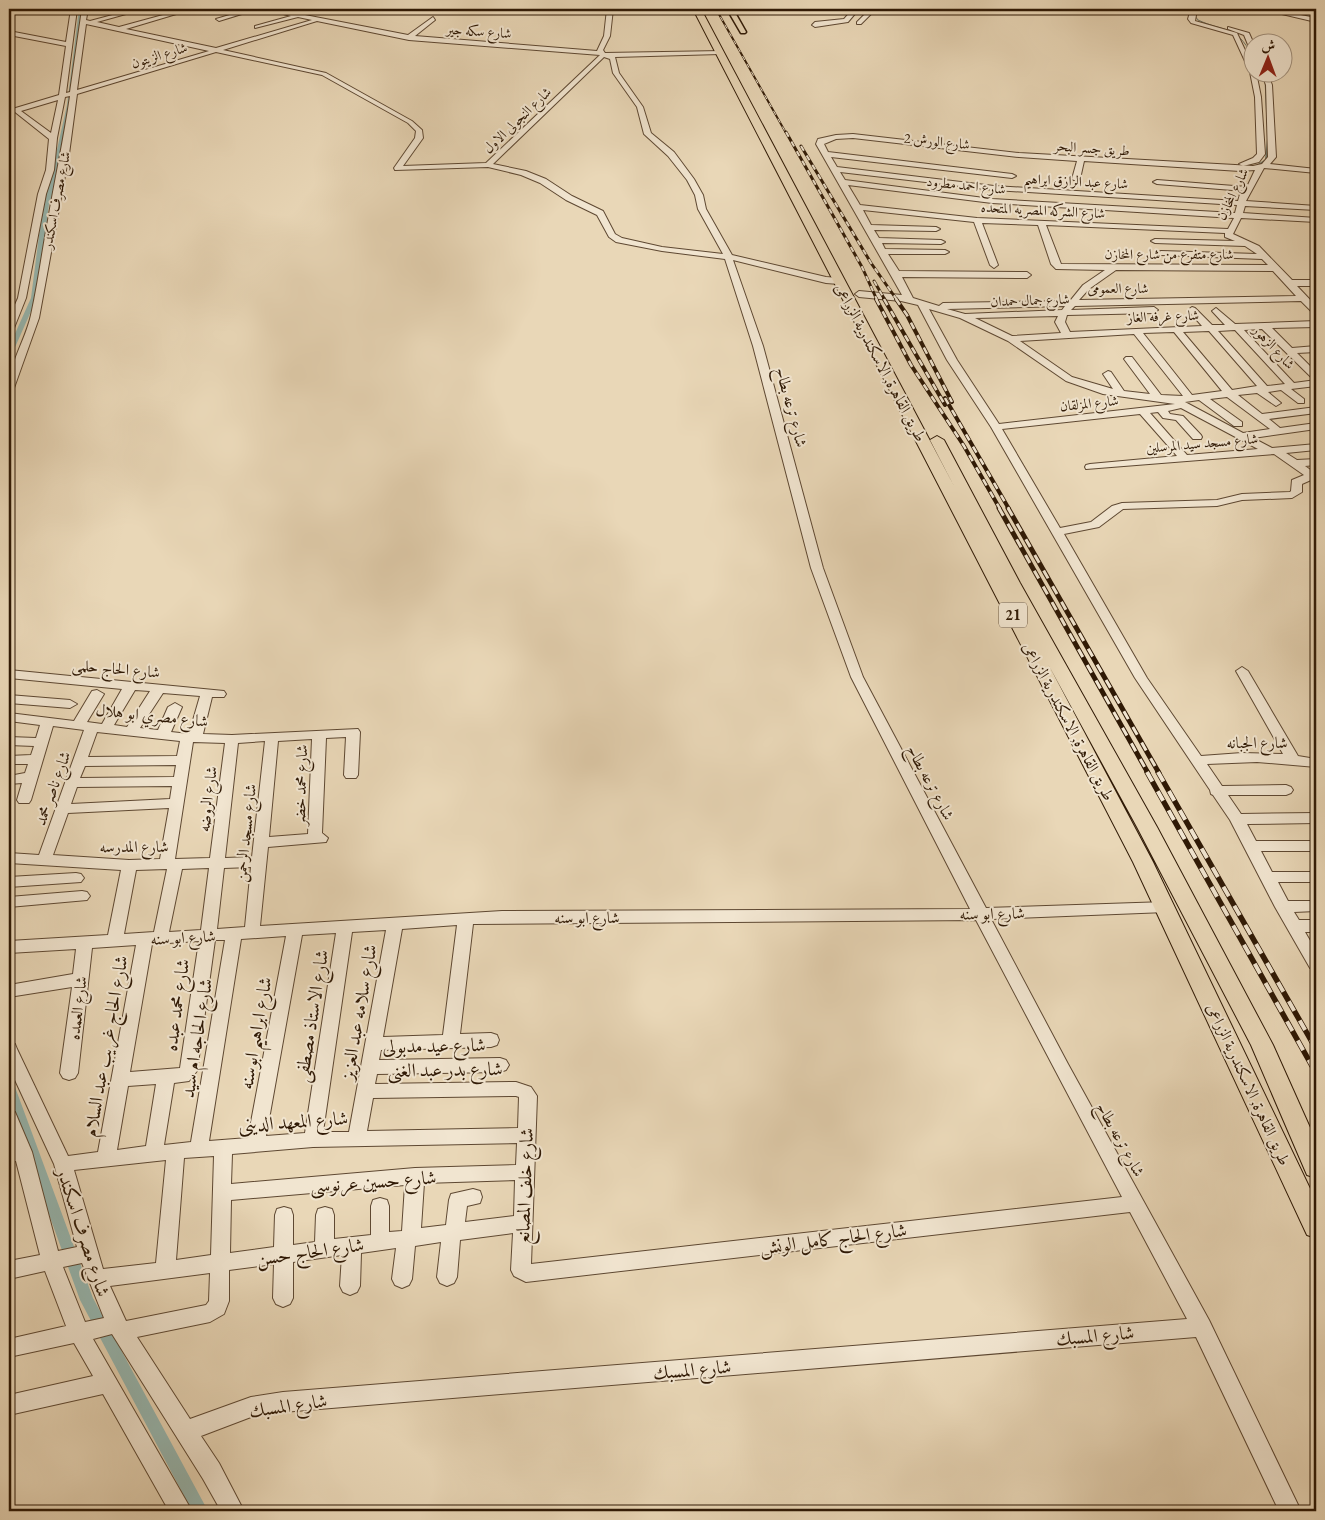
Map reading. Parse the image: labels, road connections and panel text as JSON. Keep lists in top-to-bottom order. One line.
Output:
{"streets":{"highway":["طريق القاهرة, الاسكندرية الزراعى","21"],"street":["شارع سكه جير","شارع الزيتون","شارع النجولى الاول","شارع الورش 2","طريق جسر البحر","شارع عبد الرازق ابراهيم","شارع احمد مطرود","شارع المخازن","شارع مصرف اسكندر","شارع الشركه المصريه المتحده","شارع متفرع من شارع المخازن","شارع العمومى","شارع جمال حمدان","شارع غرفه الغاز","شارع الزهور","شارع المزلقان","شارع ترعه بطاح","شارع مسجد سيد المرسلين","شارع الحاج حلمى","شارع مصري ابو هلال","شارع الجبانه","شارع محمد خضر","شارع ناصر محمد","شارع الروضه","شارع مسجد الرحمن","شارع المدرسه","شارع ابو سنه","شارع محمد عبده","شارع العمده","شارع سلامه عبد العزيز","شارع الاستاذ مصطفى","شارع ابراهيم ابوسنه","شارع الحاجه ام سيد","شارع عيد مدبولى","شارع الحاج غريب عبد السلام","شارع بدر عبد الغنى","شارع المعهد الدينى","شارع حسين عرنوسى","شارع خلف المصانع","شارع الحاج كامل الونش","شارع الحاج حسن","شارع المسبك"]},"crossings":[["شارع سكه جير","شارع الزيتون"],["شارع سكه جير","شارع النجولى الاول"],["شارع سكه جير","طريق القاهرة, الاسكندرية الزراعى"],["شارع سكه جير","شارع ترعه بطاح"],["شارع الزيتون","شارع مصرف اسكندر"],["شارع النجولى الاول","طريق القاهرة, الاسكندرية الزراعى"],["شارع النجولى الاول","شارع ترعه بطاح"],["شارع الورش 2","طريق جسر البحر"],["طريق جسر البحر","شارع المخازن"],["شارع عبد الرازق ابراهيم","شارع المخازن"],["شارع احمد مطرود","شارع المخازن"],["شارع المخازن","شارع الشركه المصريه المتحده"],["شارع المخازن","شارع متفرع من شارع المخازن"],["شارع المخازن","شارع العمومى"],["شارع مصرف اسكندر","شارع المعهد الدينى"],["شارع مصرف اسكندر","شارع الحاج حسن"],["شارع مصرف اسكندر","شارع المسبك"],["شارع الشركه المصريه المتحده","شارع متفرع من شارع المخازن"],["شارع العمومى","طريق القاهرة, الاسكندرية الزراعى"],["شارع غرفه الغاز","شارع الزهور"],["شارع الزهور","شارع المزلقان"],["طريق القاهرة, الاسكندرية الزراعى","شارع ابو سنه"],["شارع ترعه بطاح","شارع ابو سنه"],["شارع ترعه بطاح","شارع الحاج كامل الونش"],["شارع ترعه بطاح","شارع المسبك"],["شارع الحاج حلمى","شارع الحاج غريب عبد السلام"],["شارع مصري ابو هلال","شارع محمد خضر"],["شارع مصري ابو هلال","شارع ناصر محمد"],["شارع مصري ابو هلال","شارع الروضه"],["شارع مصري ابو هلال","شارع مسجد الرحمن"],["شارع مصري ابو هلال","شارع الحاج غريب عبد السلام"],["شارع محمد خضر","شارع مسجد الرحمن"],["شارع ناصر محمد","شارع المدرسه"],["شارع الروضه","شارع المدرسه"],["شارع الروضه","شارع ابو سنه"],["شارع الروضه","شارع محمد عبده"],["شارع مسجد الرحمن","شارع المدرسه"],["شارع مسجد الرحمن","شارع ابو سنه"],["شارع المدرسه","شارع الحاج غريب عبد السلام"],["شارع ابو سنه","شارع محمد عبده"],["شارع ابو سنه","شارع العمده"],["شارع ابو سنه","شارع سلامه عبد العزيز"],["شارع ابو سنه","شارع الاستاذ مصطفى"],["شارع ابو سنه","شارع ابراهيم ابوسنه"],["شارع ابو سنه","شارع الحاجه ام سيد"],["شارع ابو سنه","شارع الحاج غريب عبد السلام"],["شارع محمد عبده","شارع الحاج غريب عبد السلام"],["شارع سلامه عبد العزيز","شارع عيد مدبولى"],["شارع سلامه عبد العزيز","شارع بدر عبد الغنى"],["شارع سلامه عبد العزيز","شارع المعهد الدينى"],["شارع الاستاذ مصطفى","شارع المعهد الدينى"],["شارع ابراهيم ابوسنه","شارع المعهد الدينى"],["شارع الحاجه ام سيد","شارع المعهد الدينى"],["شارع الحاج غريب عبد السلام","شارع المعهد الدينى"],["شارع بدر عبد الغنى","شارع خلف المصانع"],["شارع المعهد الدينى","شارع خلف المصانع"],["شارع حسين عرنوسى","شارع خلف المصانع"],["شارع خلف المصانع","شارع الحاج كامل الونش"],["شارع خلف المصانع","شارع الحاج حسن"]],"north":"top"}
